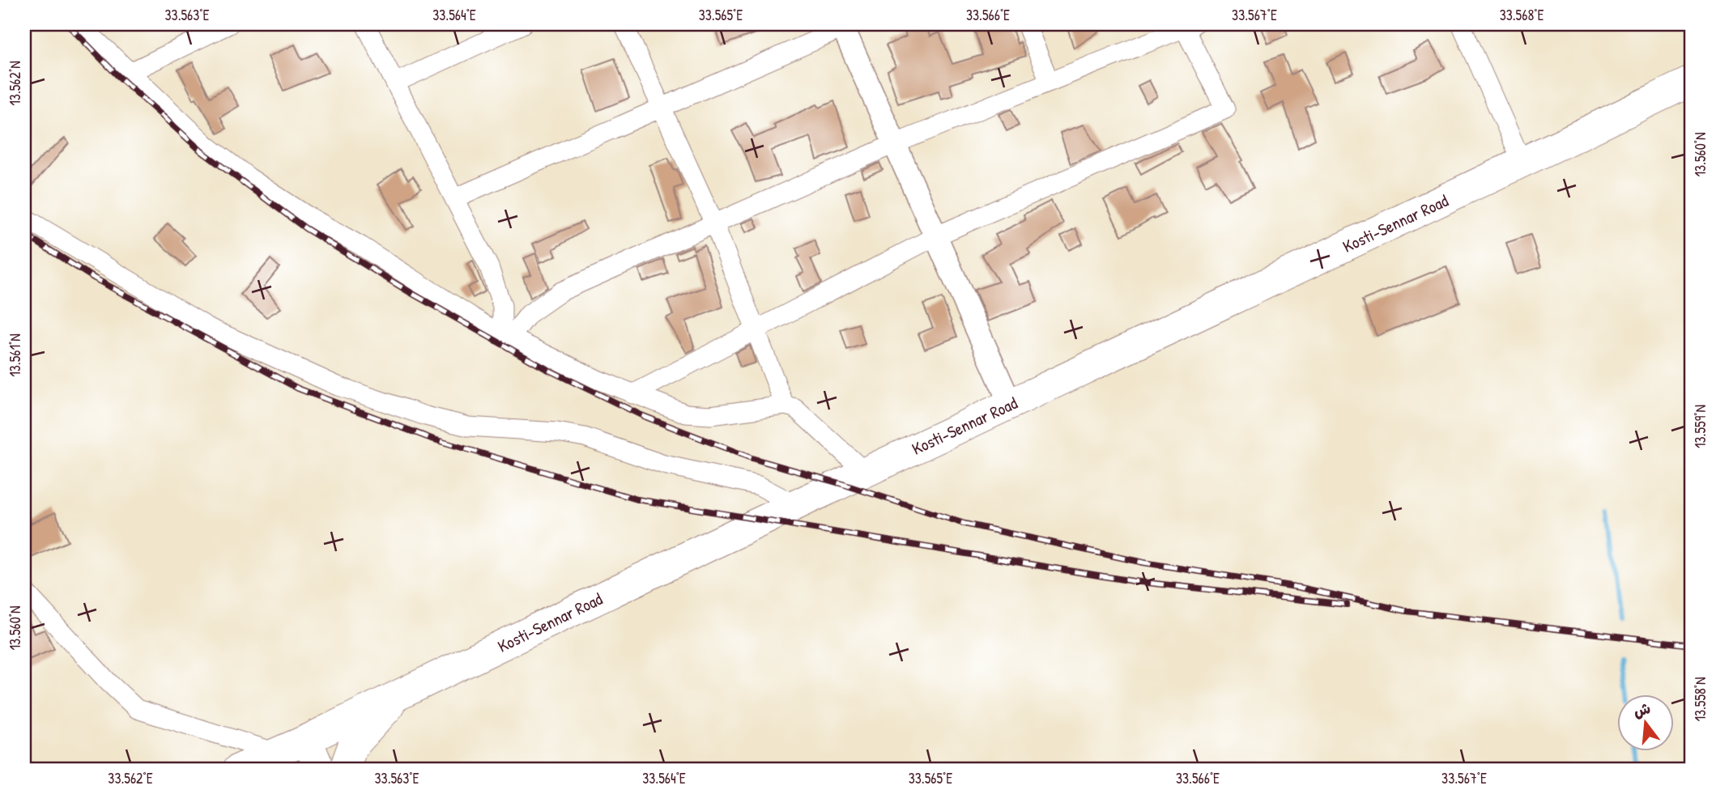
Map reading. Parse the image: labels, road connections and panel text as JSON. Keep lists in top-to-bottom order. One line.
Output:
{"streets":{"highway":["Kosti-Sennar Road"]},"north":"top","coordinates":["33.563°E","33.564°E","33.565°E","33.566°E","33.567°E","33.568°E","13.562°N","13.560°N","13.561°N","13.559°N","13.558°N","33.562°E"]}
